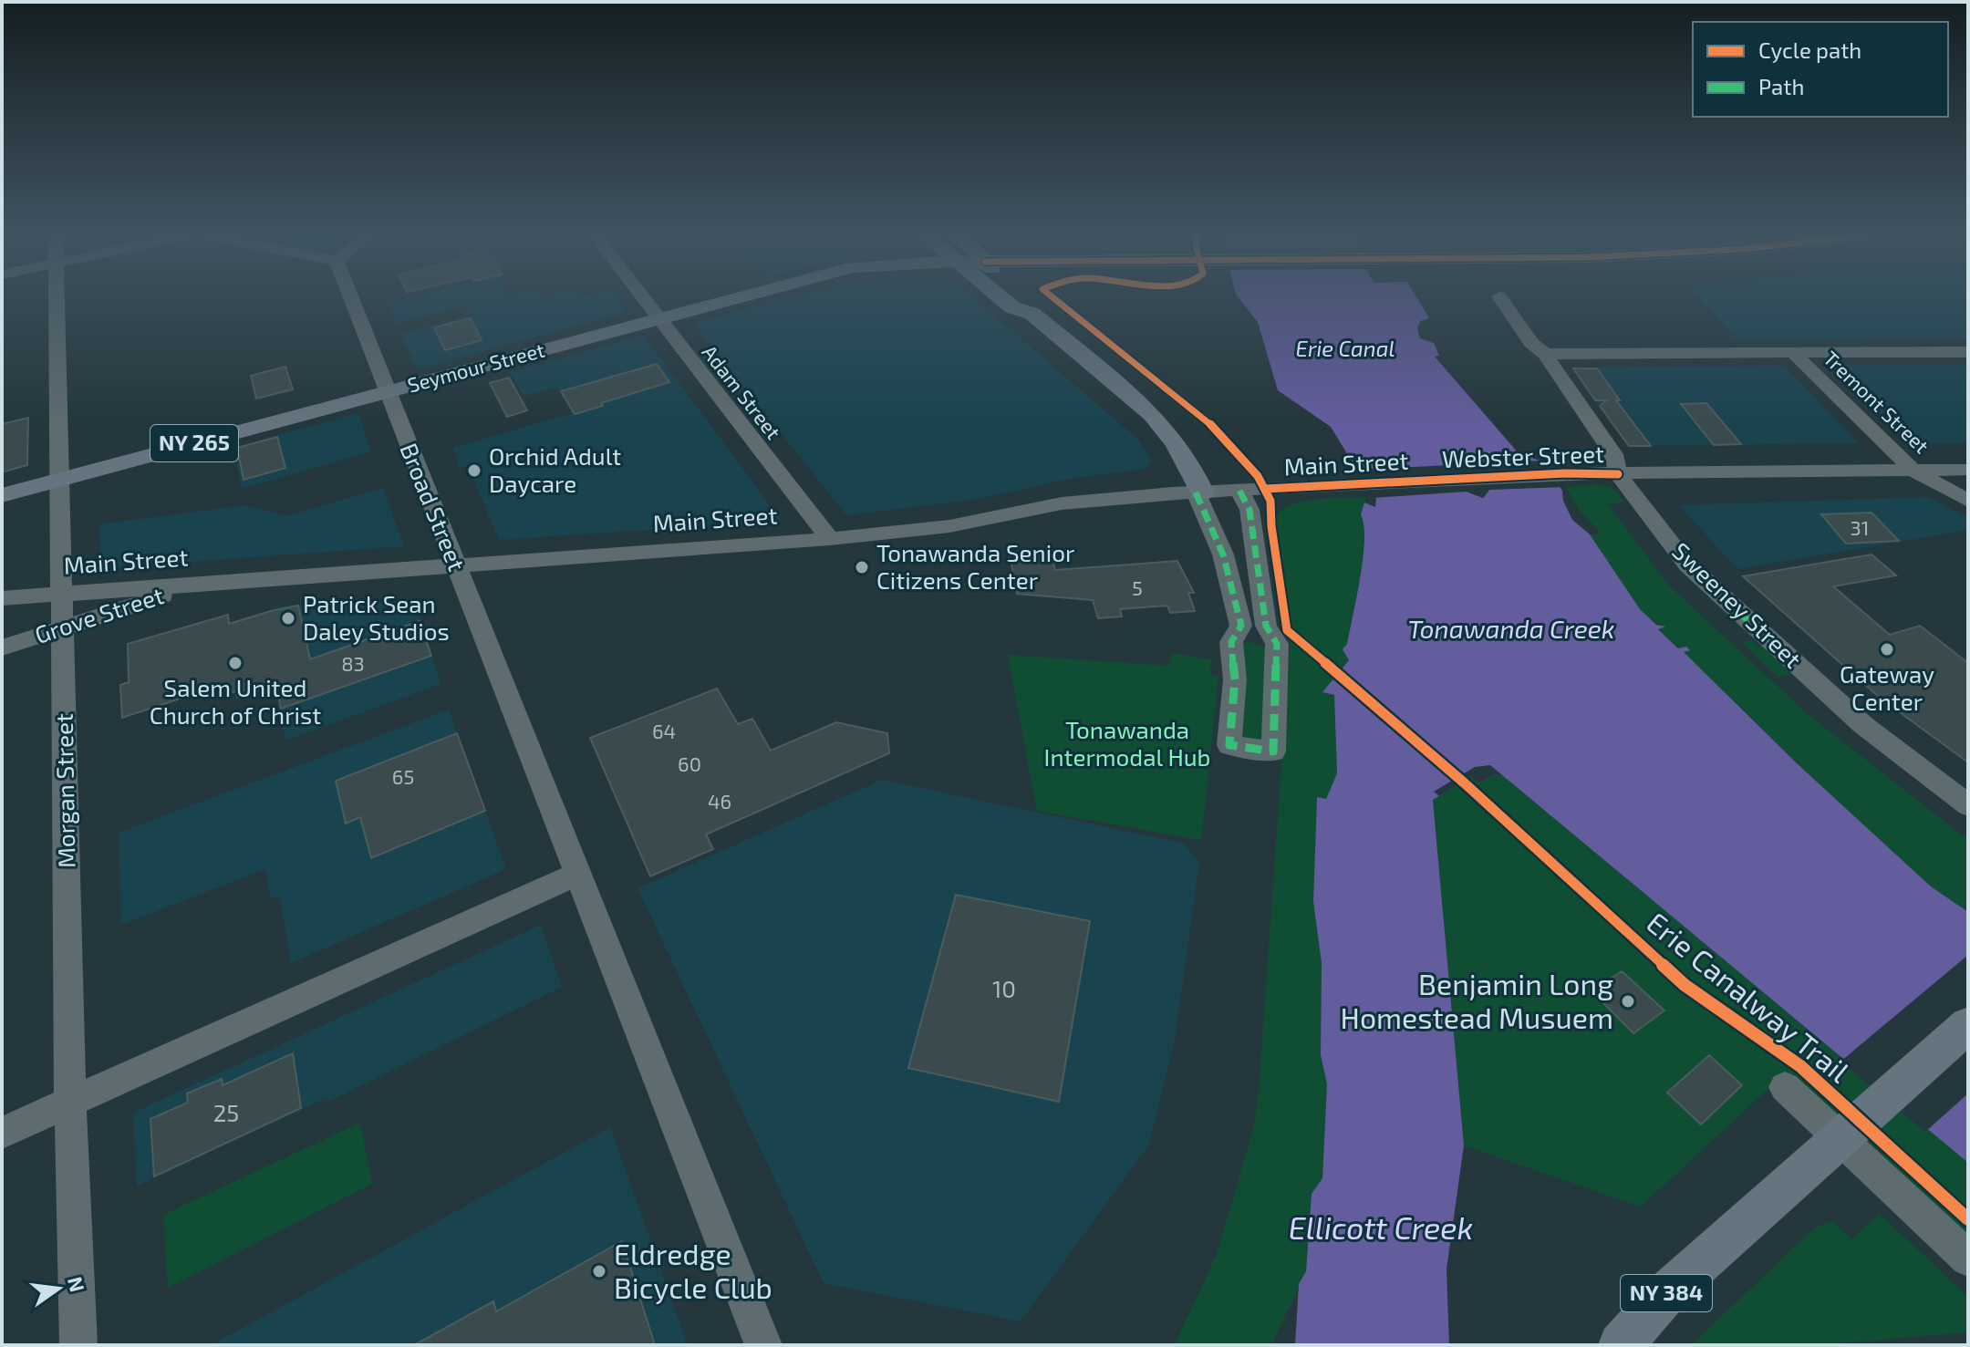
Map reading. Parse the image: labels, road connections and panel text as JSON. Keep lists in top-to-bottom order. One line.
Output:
{"streets":{"main road":["Seymour Street","NY 265","NY 384"],"street":["Adam Street","Tremont Street","Webster Street","Main Street","Broad Street","Sweeney Street","Grove Street","Morgan Street"],"cycle path":["Erie Canalway Trail"]},"crossings":[["Seymour Street","Adam Street"],["Seymour Street","Broad Street"],["Seymour Street","Morgan Street"],["Adam Street","Main Street"],["Tremont Street","Webster Street"],["Webster Street","Main Street"],["Webster Street","Sweeney Street"],["Main Street","Broad Street"],["Main Street","Grove Street"],["Main Street","Morgan Street"],["Grove Street","Morgan Street"]],"water":["Erie Canal","Tonawanda Creek","Ellicott Creek"],"parks":["Tonawanda Intermodal Hub"],"places":["Orchid Adult Daycare","Tonawanda Senior Citizens Center","Patrick Sean Daley Studios","Gateway Center","Salem United Church of Christ","Benjamin Long Homestead Musuem","Eldredge Bicycle Club"],"house_numbers":["31","5","83","64","60","65","46","10","25"],"legend":["Cycle path","Path"],"north":"right"}
